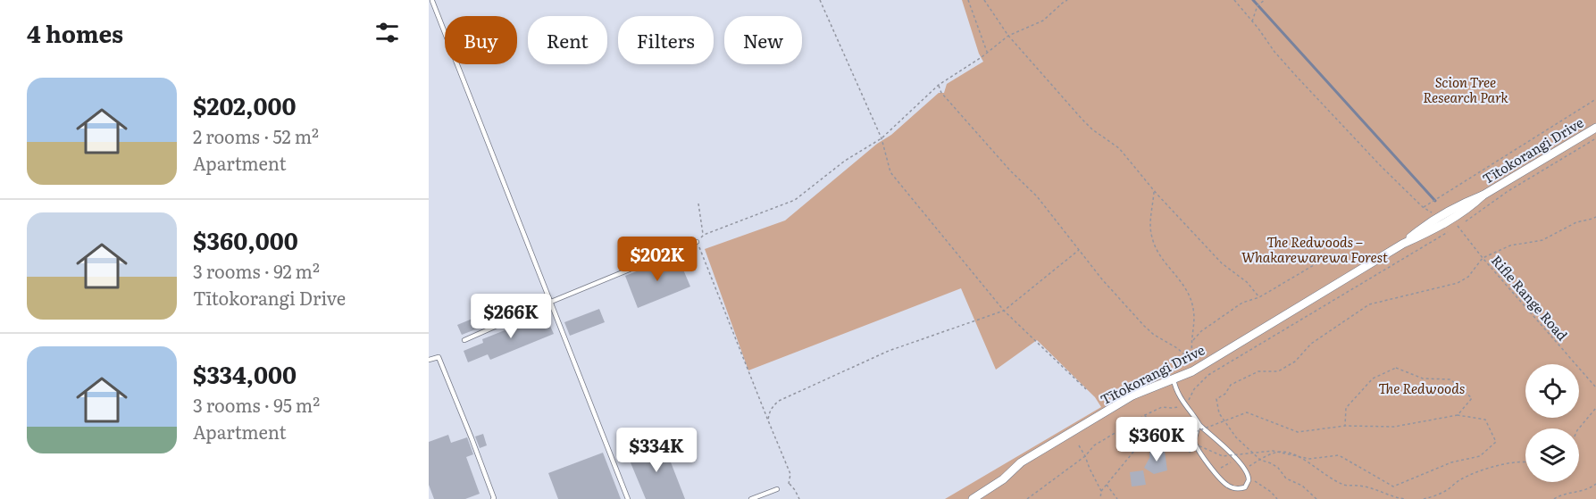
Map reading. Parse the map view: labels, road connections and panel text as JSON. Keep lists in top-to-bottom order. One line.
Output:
{"streets":{"street":["Tītokorangi Drive"],"path":["Rifle Range Road"]},"parks":["Scion Tree Research Park","The Redwoods – Whakarewarewa Forest","The Redwoods"],"page":{"heading":"4 homes","chip":["Buy","Rent","Filters","New"],"list":[{"name":"$202,000","note":"2 rooms · 52 m² · Apartment"},{"name":"$360,000","note":"3 rooms · 92 m² · Tītokorangi Drive"},{"name":"$334,000","note":"3 rooms · 95 m² · Apartment"}],"price":["$202K","$266K","$360K","$334K"]}}
